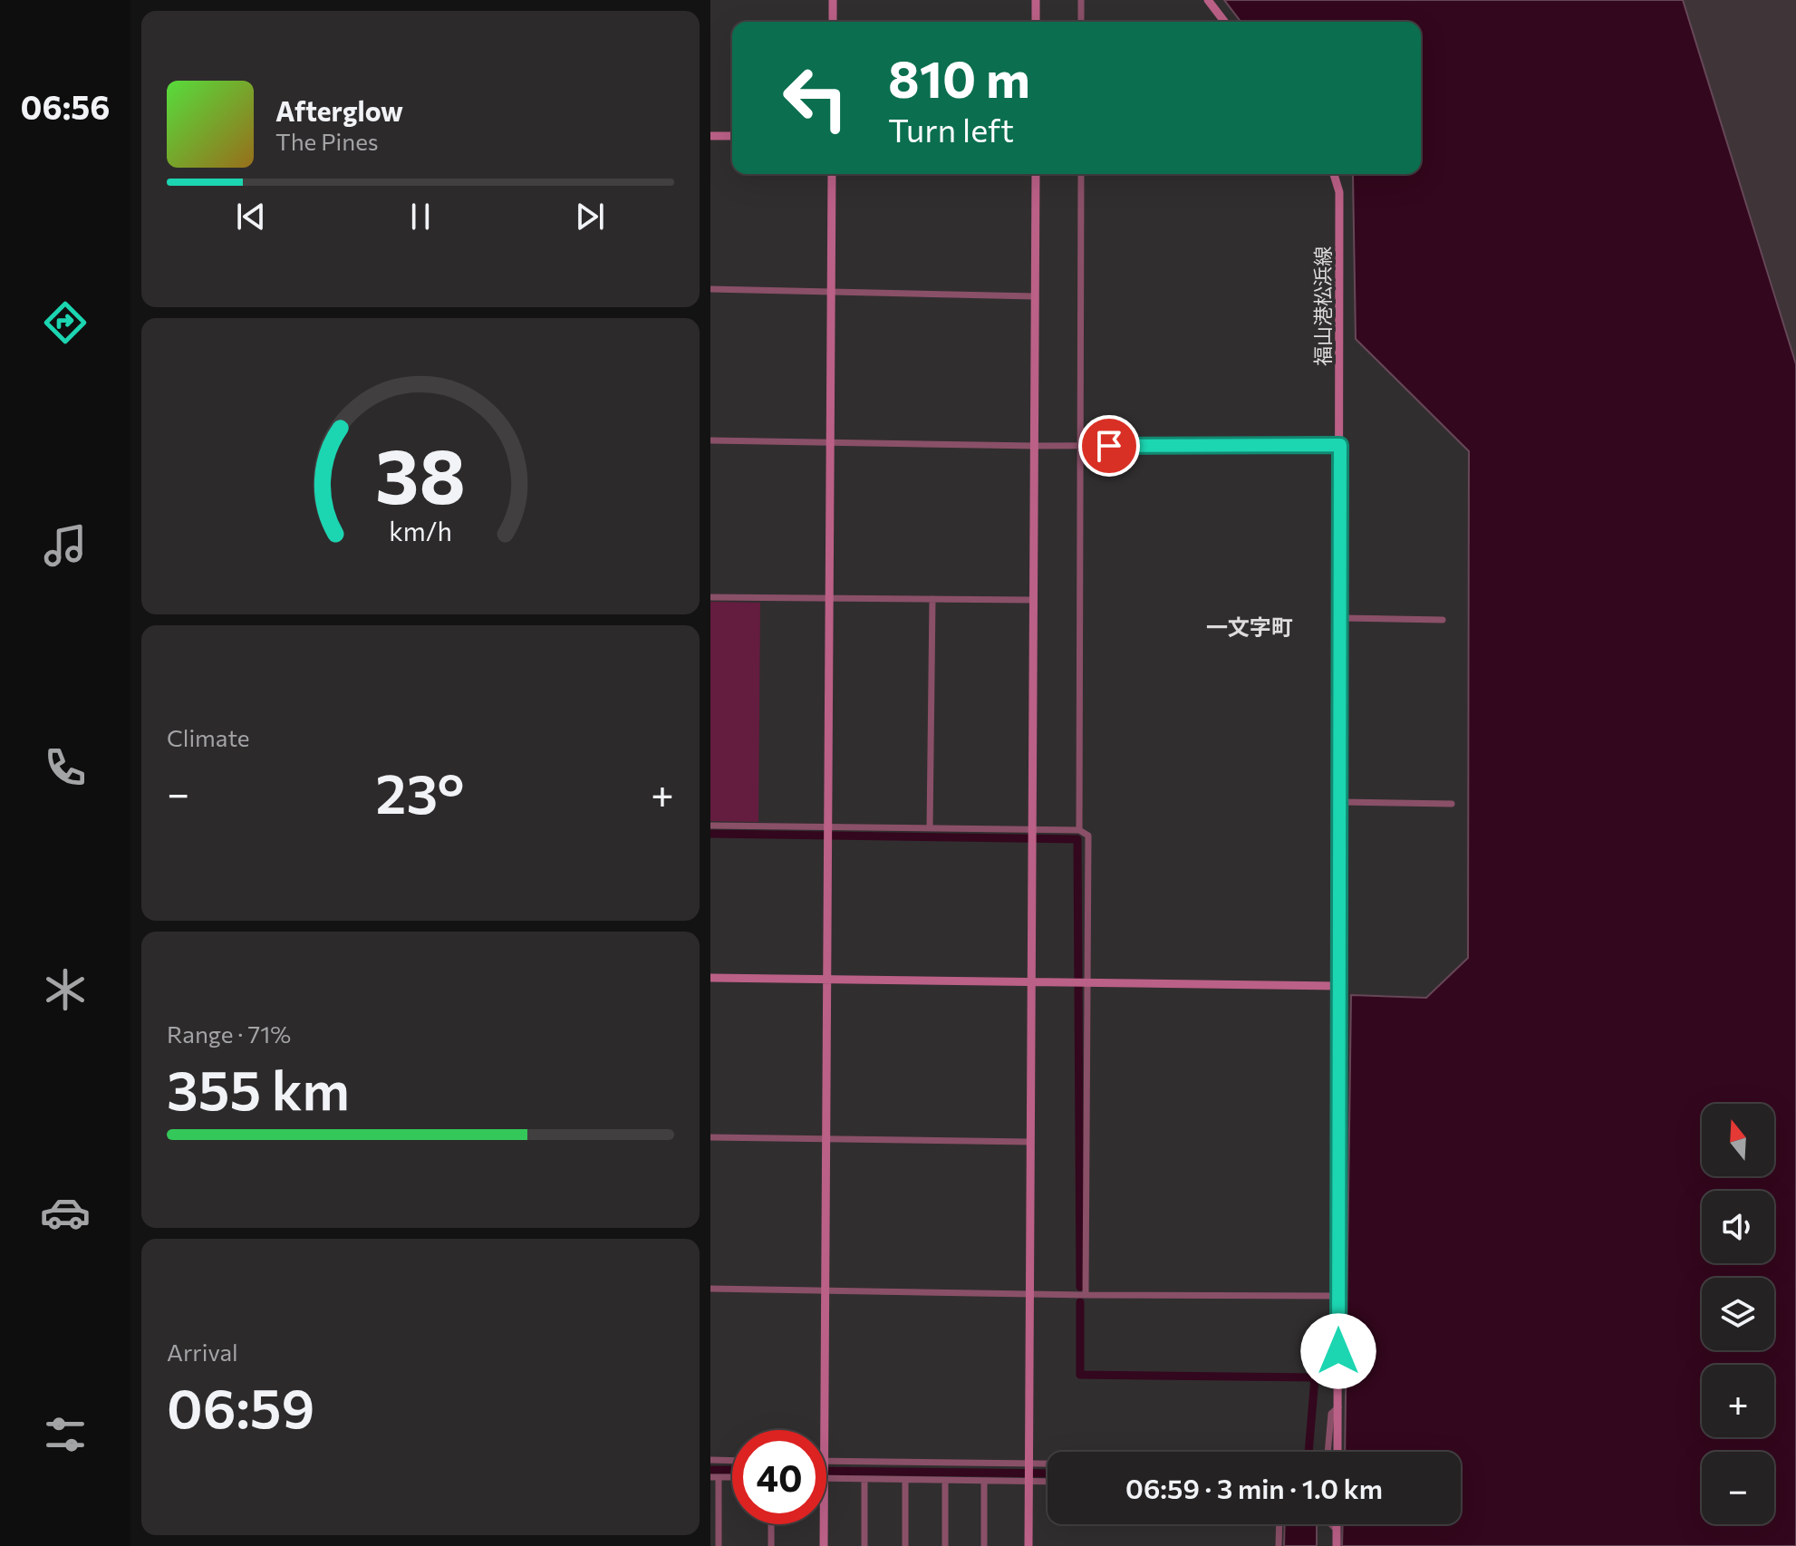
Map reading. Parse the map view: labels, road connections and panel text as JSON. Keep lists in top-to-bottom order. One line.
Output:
{"streets":{"street":["福山港松浜線"]},"districts":["一文字町"],"north":"top","page":{"tabs":"06:56","turn":["810 m","Turn left"],"song":["Afterglow","The Pines"],"tile":["Climate",["Range · 71%","355 km"],["Arrival","06:59"]],"heat":["−","23°","+"],"map_buttons":["+","−"],"limit":"40","trip":"06:59 · 3 min · 1.0 km","gauge":["38","km/h"]}}
